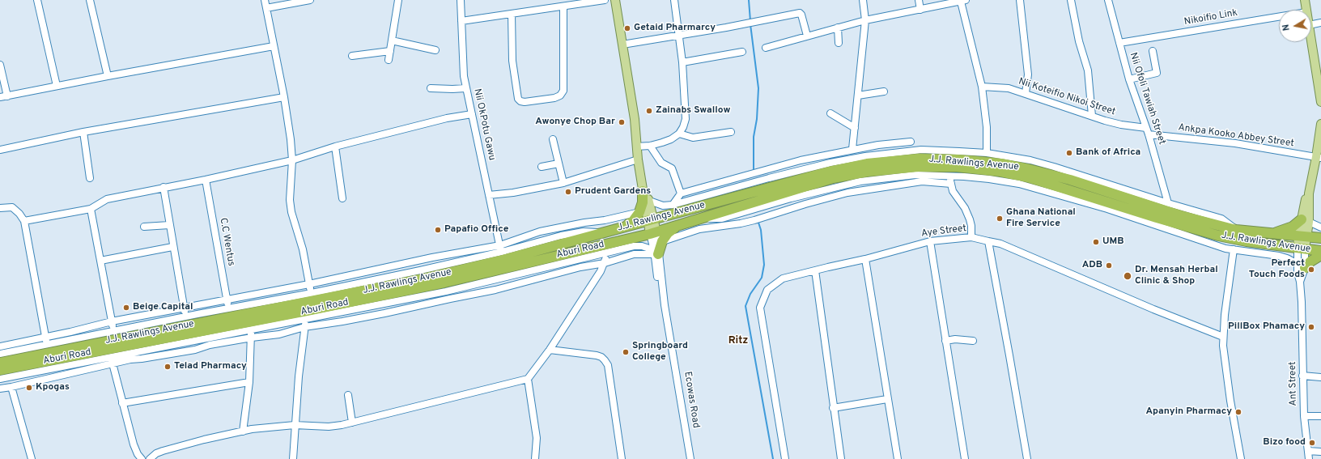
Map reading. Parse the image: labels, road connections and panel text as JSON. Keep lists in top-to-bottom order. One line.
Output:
{"streets":{"highway":["J.J. Rawlings Avenue","Aburi Road"],"street":["Nikoifio Link","Nii Koteifio Nikoi Street","Nii Ofoli Tawiah Street","Nii OkPotu Gawu","Ankpa Kooko Abbey Street","Aye Street","C.C Wentus","Ant Street","Ecowas Road"]},"crossings":[["Nikoifio Link","Nii Ofoli Tawiah Street"],["Nii Koteifio Nikoi Street","Nii Ofoli Tawiah Street"],["Nii Ofoli Tawiah Street","Ankpa Kooko Abbey Street"],["J.J. Rawlings Avenue","Aburi Road"],["J.J. Rawlings Avenue","Ecowas Road"],["Aburi Road","Ecowas Road"]],"districts":["Ritz"],"places":["Getaid Pharmarcy","Zainabs Swallow","Awonye Chop Bar","Bank of Africa","Prudent Gardens","Ghana National Fire Service","Papafio Office","UMB","ADB","Perfect Touch Foods","Dr. Mensah Herbal Clinic & Shop","Beige Capital","PillBox Phamacy","Springboard College","Telad Pharmacy","Kpogas","Apanyin Pharmacy","Bizo food"],"north":"left"}
